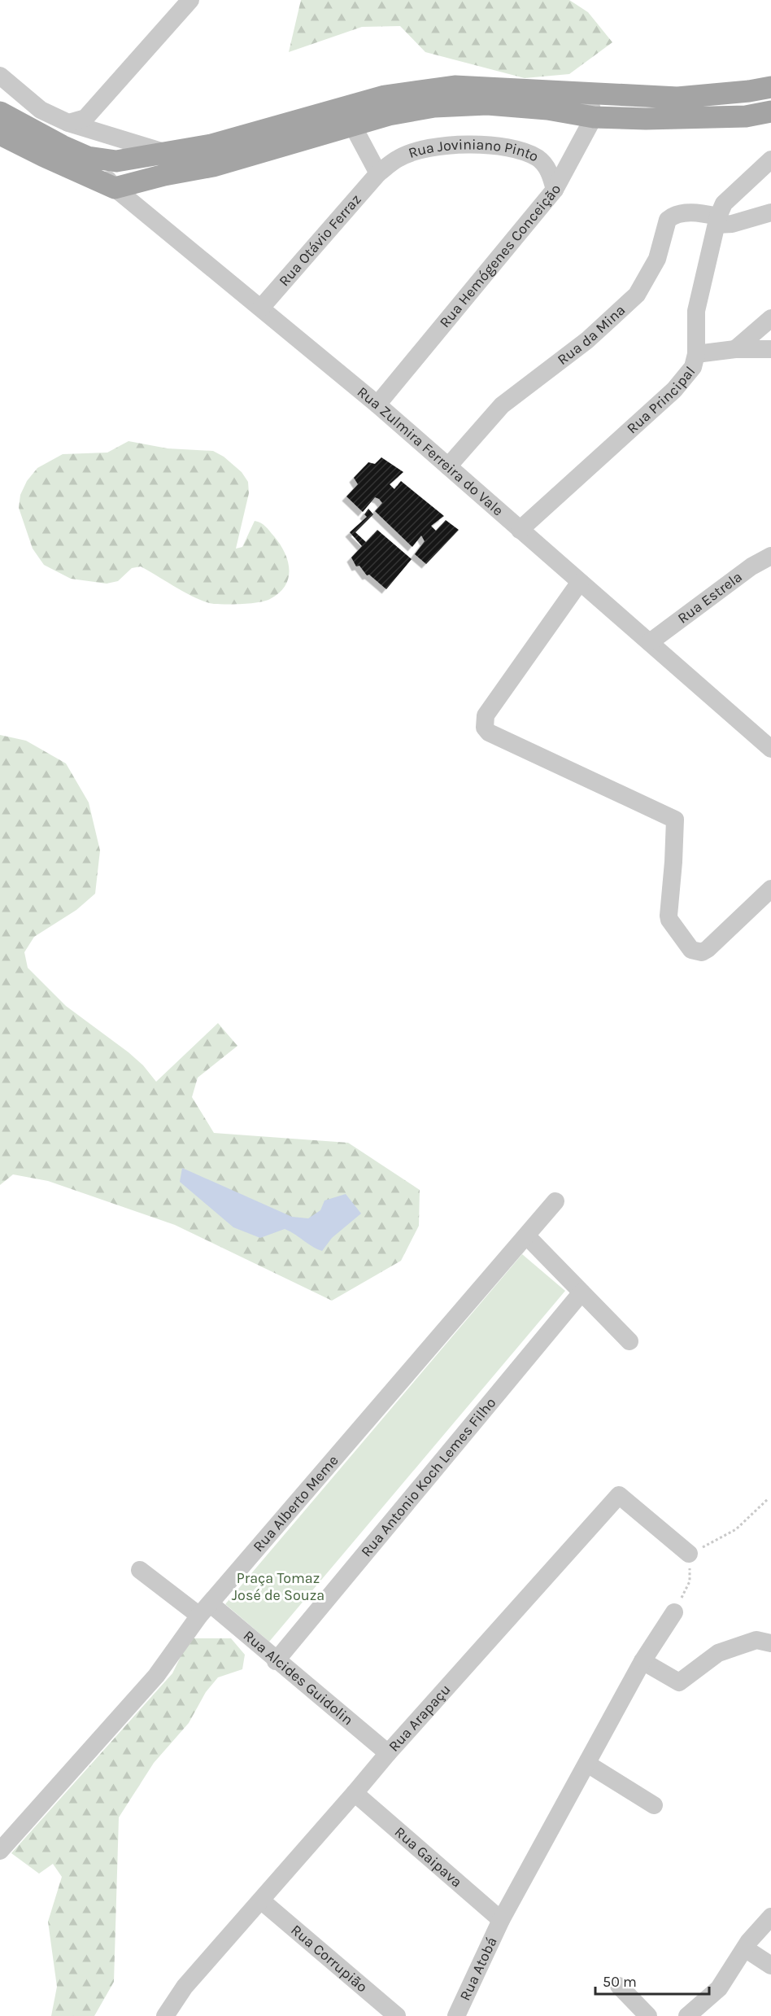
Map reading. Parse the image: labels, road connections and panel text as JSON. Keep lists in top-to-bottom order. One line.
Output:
{"streets":{"street":["Rua Joviniano Pinto","Rua Otávio Ferraz","Rua Hemógenes Conceição","Rua da Mina","Rua Principal","Rua Zulmira Ferreira do Vale","Rua Estrela","Rua Antonio Koch Lemes Filho","Rua Alberto Meme","Rua Alcides Guidolin","Rua Arapaçu","Rua Gaipava","Rua Corrupião","Rua Atobá"]},"crossings":[["Rua Joviniano Pinto","Rua Otávio Ferraz"],["Rua Joviniano Pinto","Rua Hemógenes Conceição"],["Rua Otávio Ferraz","Rua Zulmira Ferreira do Vale"],["Rua Hemógenes Conceição","Rua Zulmira Ferreira do Vale"],["Rua da Mina","Rua Principal"],["Rua da Mina","Rua Zulmira Ferreira do Vale"],["Rua Principal","Rua Zulmira Ferreira do Vale"],["Rua Zulmira Ferreira do Vale","Rua Estrela"],["Rua Antonio Koch Lemes Filho","Rua Alcides Guidolin"],["Rua Alberto Meme","Rua Alcides Guidolin"],["Rua Alcides Guidolin","Rua Arapaçu"],["Rua Arapaçu","Rua Gaipava"],["Rua Arapaçu","Rua Corrupião"],["Rua Gaipava","Rua Atobá"]],"parks":["Praça Tomaz José de Souza"],"scale_bar":"50 m"}
